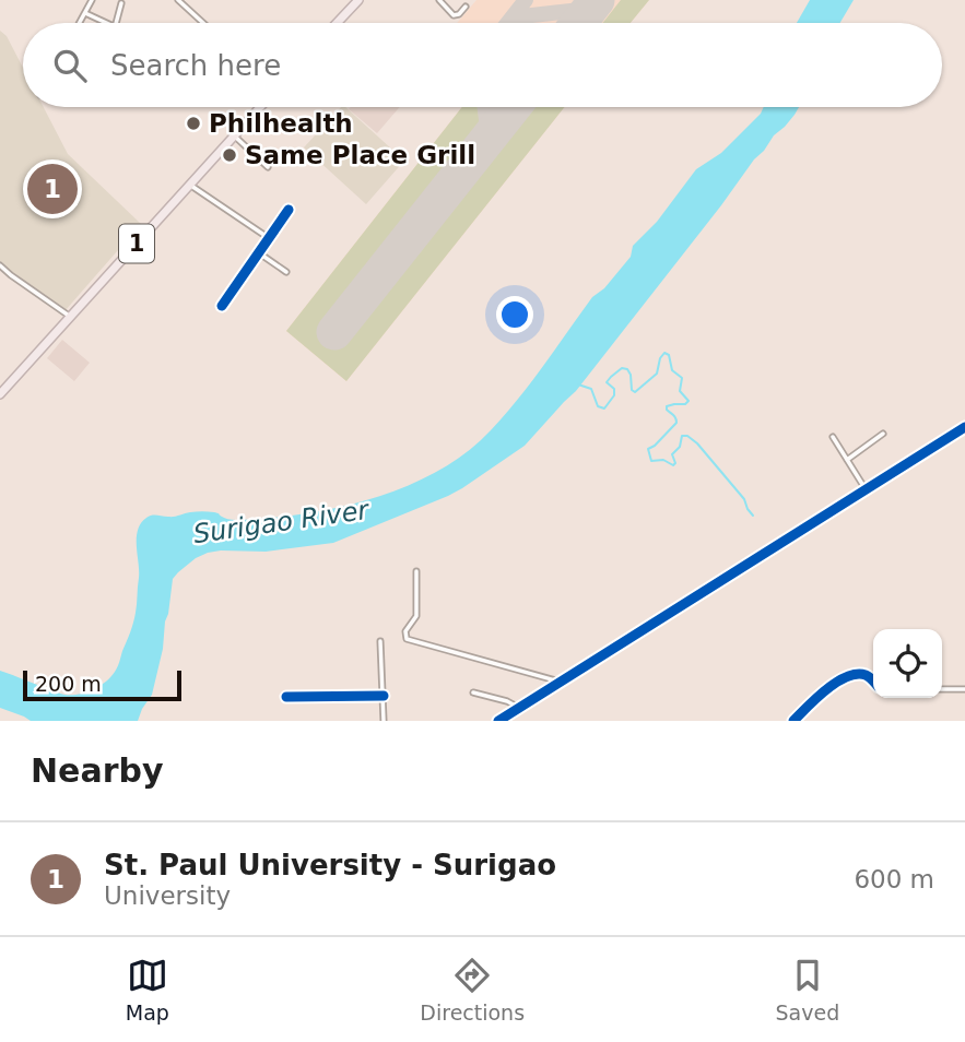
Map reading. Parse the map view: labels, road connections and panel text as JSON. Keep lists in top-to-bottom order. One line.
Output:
{"streets":{"highway":["1"]},"water":["Surigao River"],"places":["Philhealth","Same Place Grill"],"scale_bar":"200 m","page":{"search":"Search here","pins":"1","scale":"200 m","heading":"Nearby","list":[{"mark":"1","name":"St. Paul University - Surigao","note":"University","value":"600 m"}],"nav":["Map","Directions","Saved"]}}
